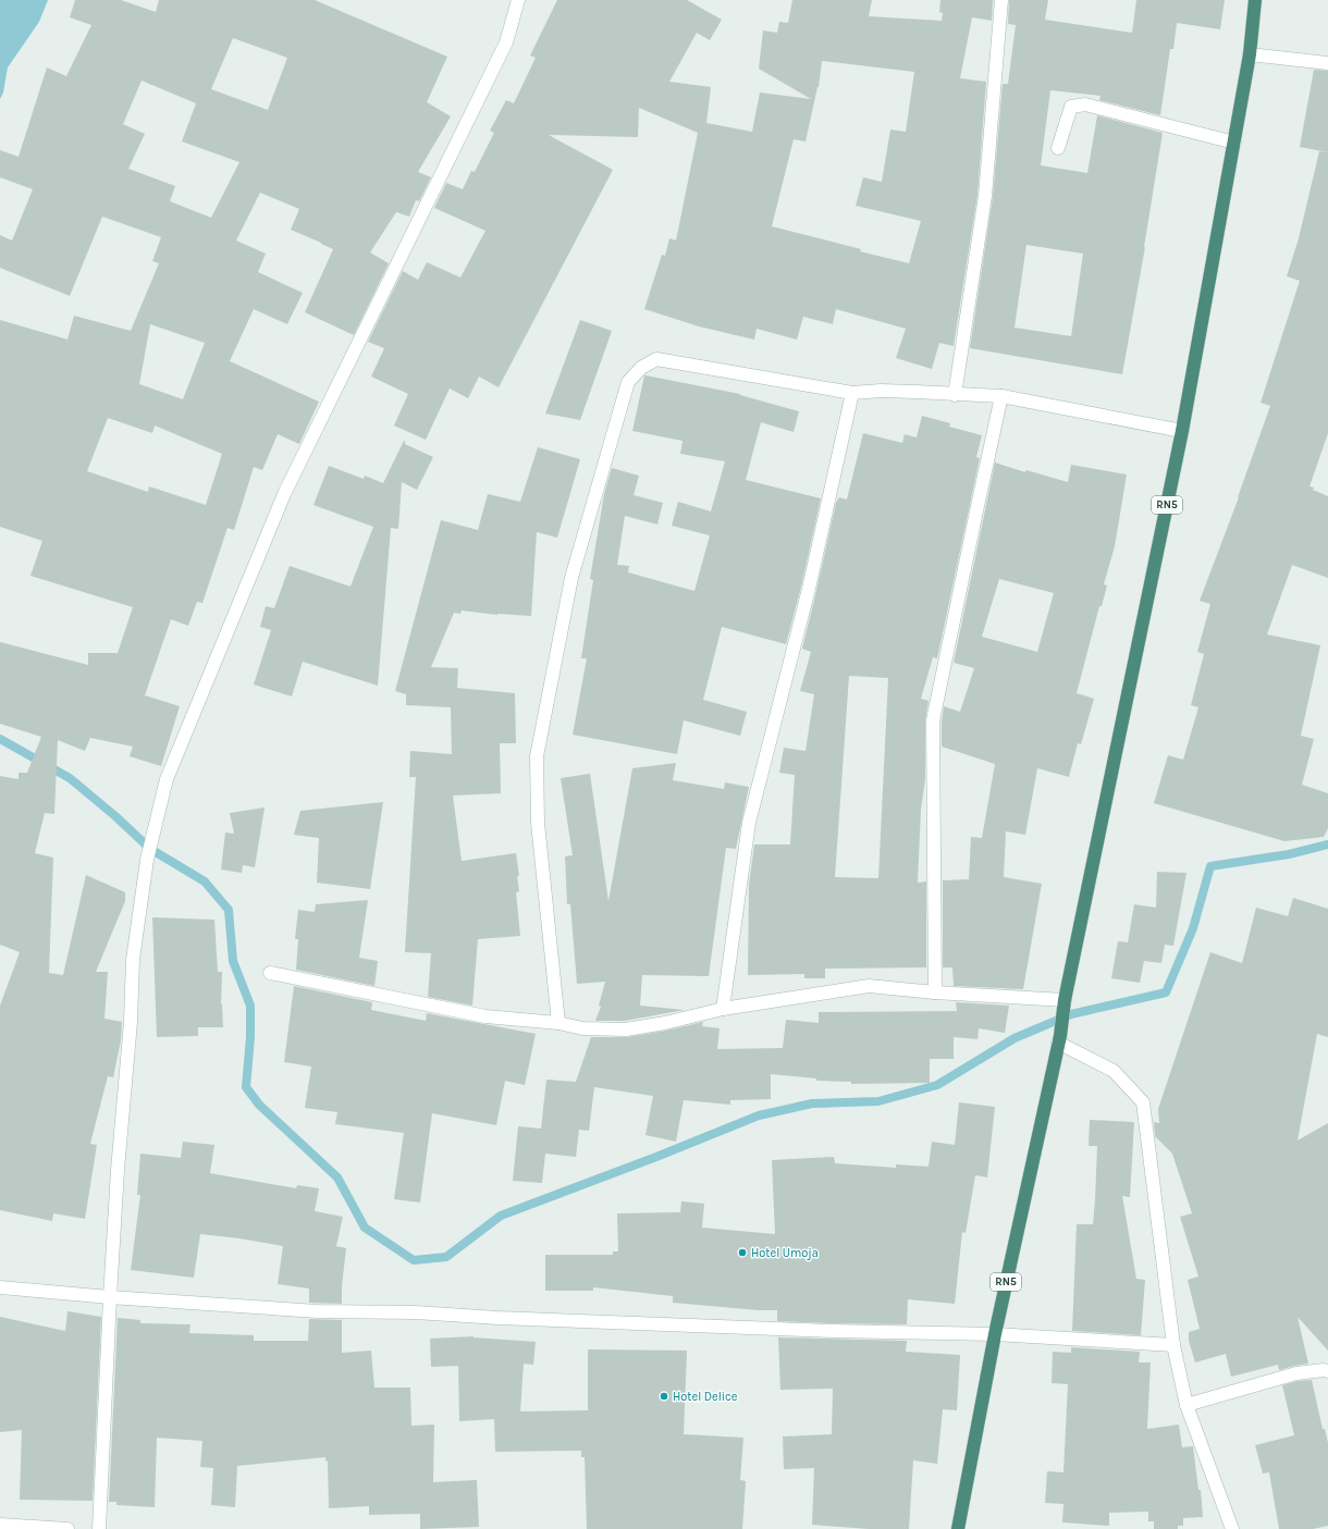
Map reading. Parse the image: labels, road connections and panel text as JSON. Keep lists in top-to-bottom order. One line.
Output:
{"streets":{"highway":["RN5"]},"places":["Hotel Umoja","Hotel Delice"]}
